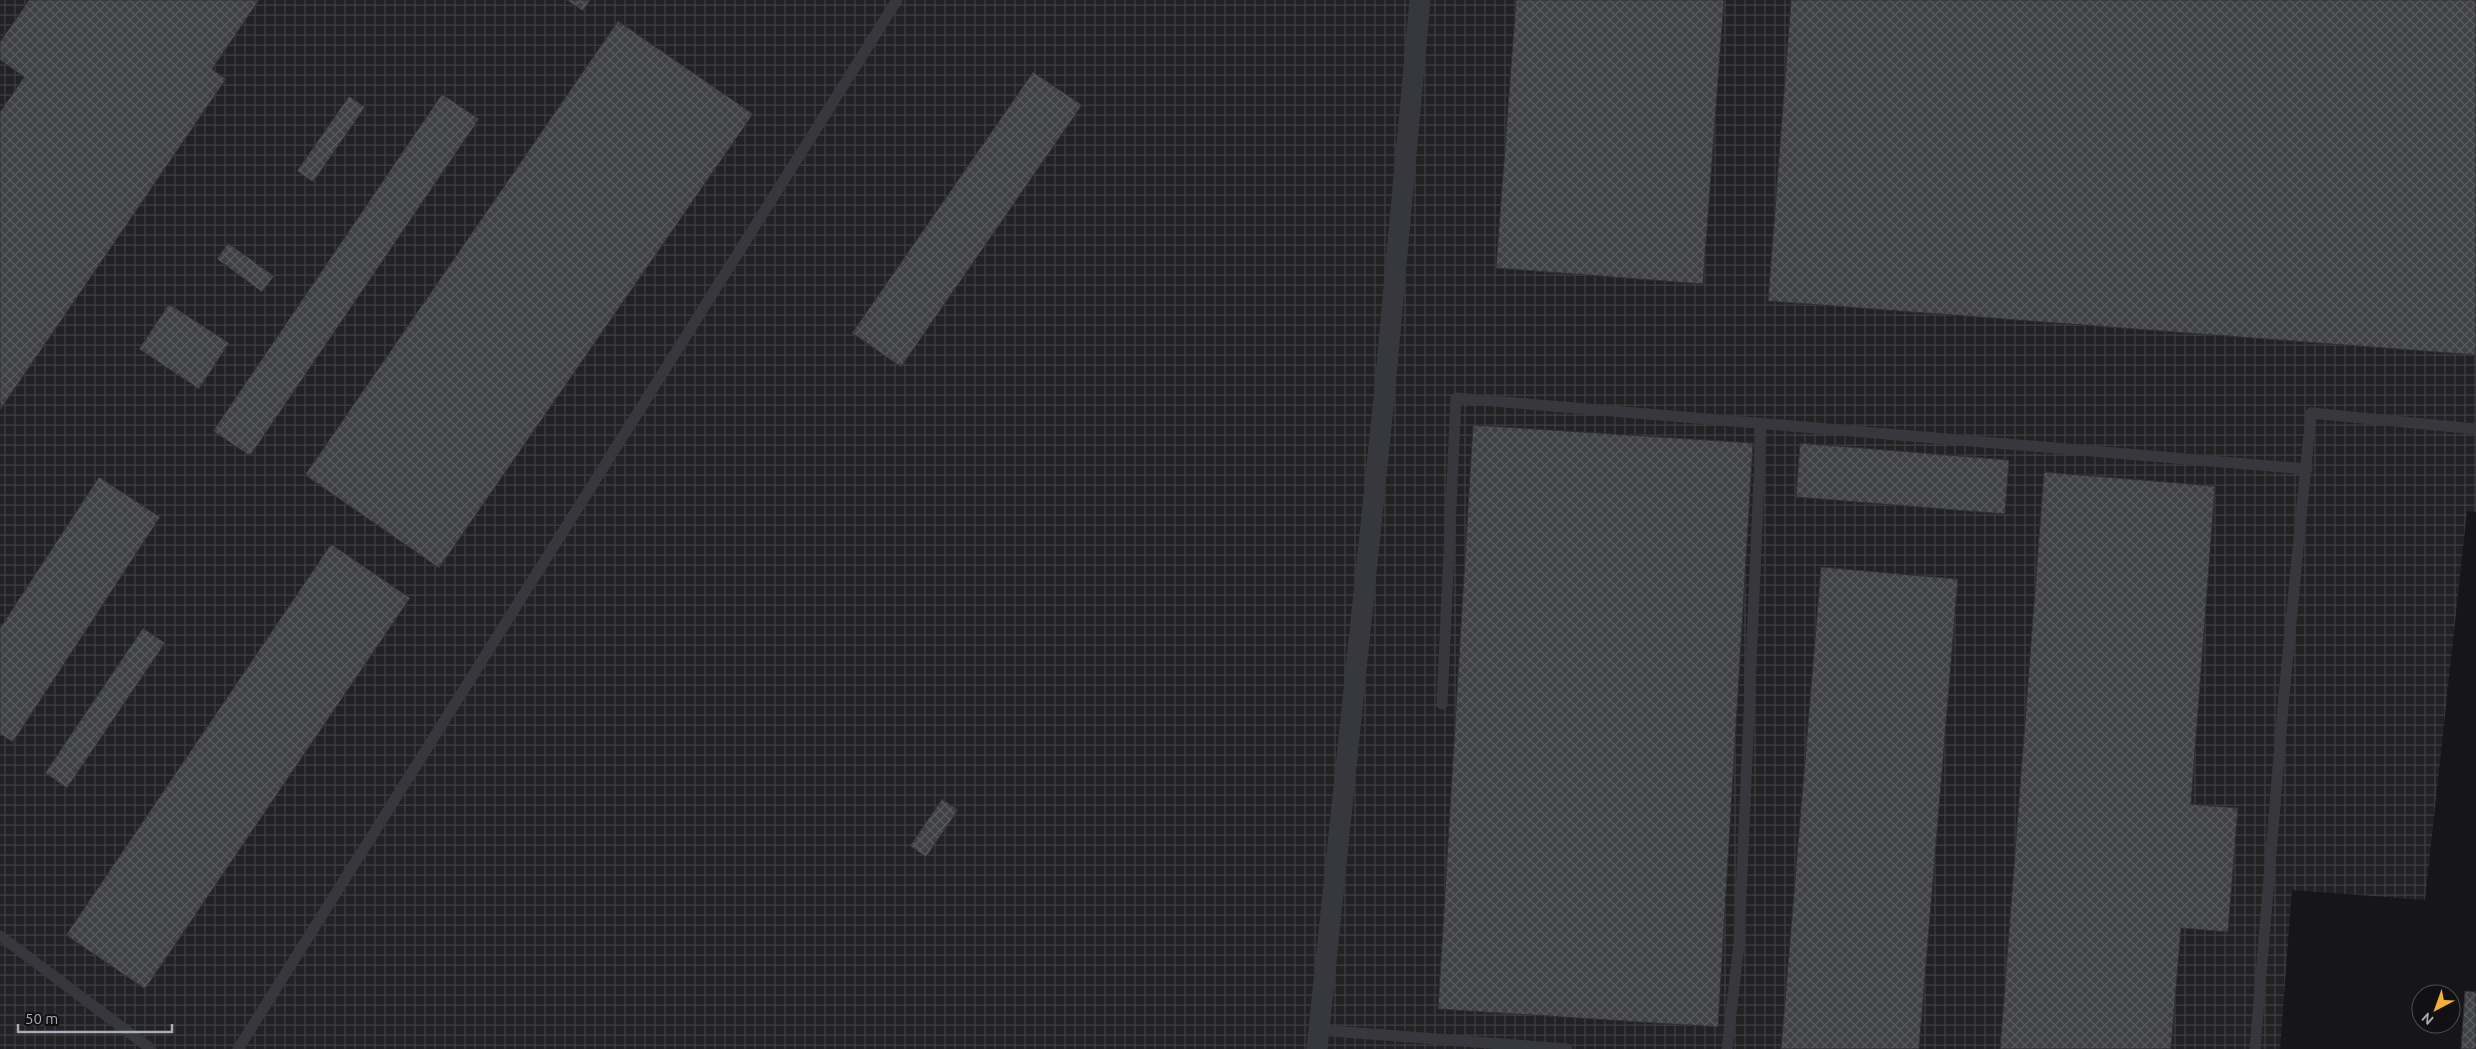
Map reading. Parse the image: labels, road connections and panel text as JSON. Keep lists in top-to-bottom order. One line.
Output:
{"scale_bar":"50 m","north":"bottom left"}
